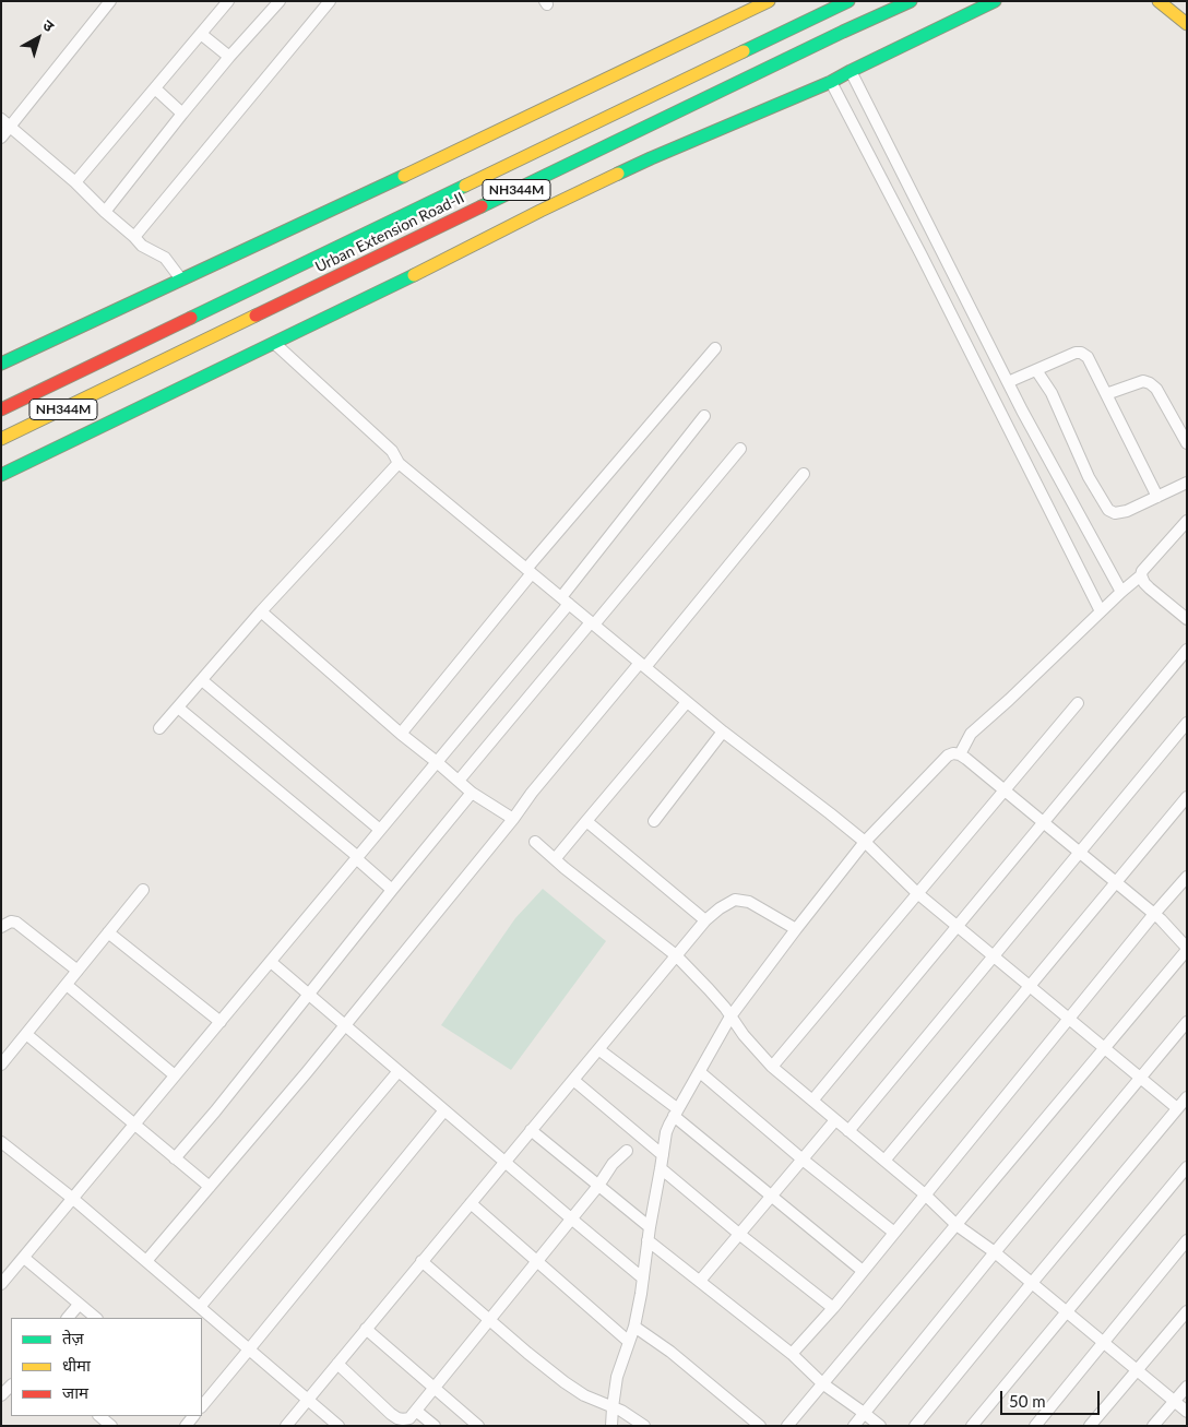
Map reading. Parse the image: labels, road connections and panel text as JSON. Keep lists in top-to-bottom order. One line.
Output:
{"streets":{"main road":["NH344M","Urban Extension Road-II"]},"legend":["तेज़","धीमा","जाम"],"scale_bar":"50 m","north":"top right"}
